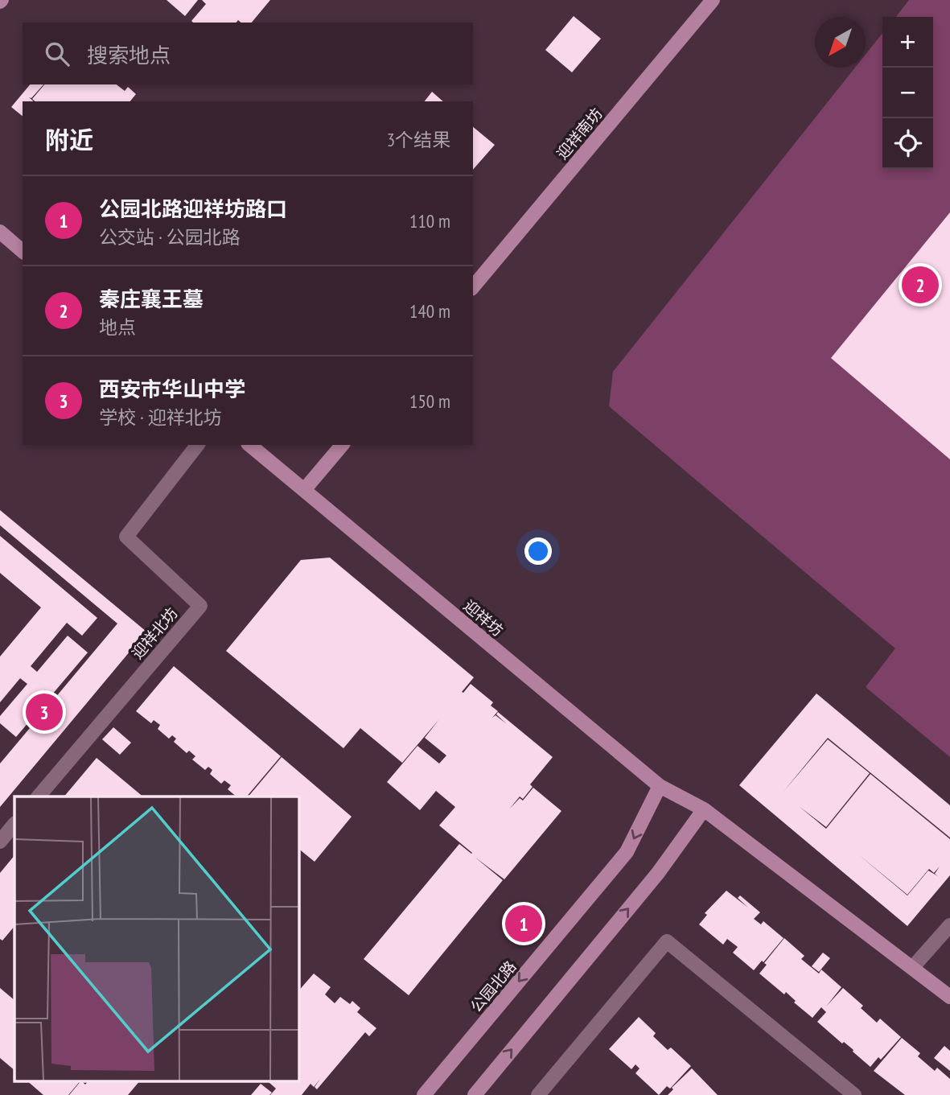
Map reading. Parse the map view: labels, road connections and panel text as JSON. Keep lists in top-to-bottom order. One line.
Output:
{"streets":{"street":["迎祥南坊","迎祥坊","迎祥北坊","公园北路"]},"crossings":[["迎祥坊","公园北路"]],"north":"bottom left","page":{"map_buttons":["+","−"],"search":"搜索地点","heading":["附近","3个结果"],"list":[{"mark":"1","name":"公园北路迎祥坊路口","note":"公交站 · 公园北路","value":"110 m"},{"mark":"2","name":"秦庄襄王墓","note":"地点","value":"140 m"},{"mark":"3","name":"西安市华山中学","note":"学校 · 迎祥北坊","value":"150 m"}],"pins":["2","3","1"]}}
